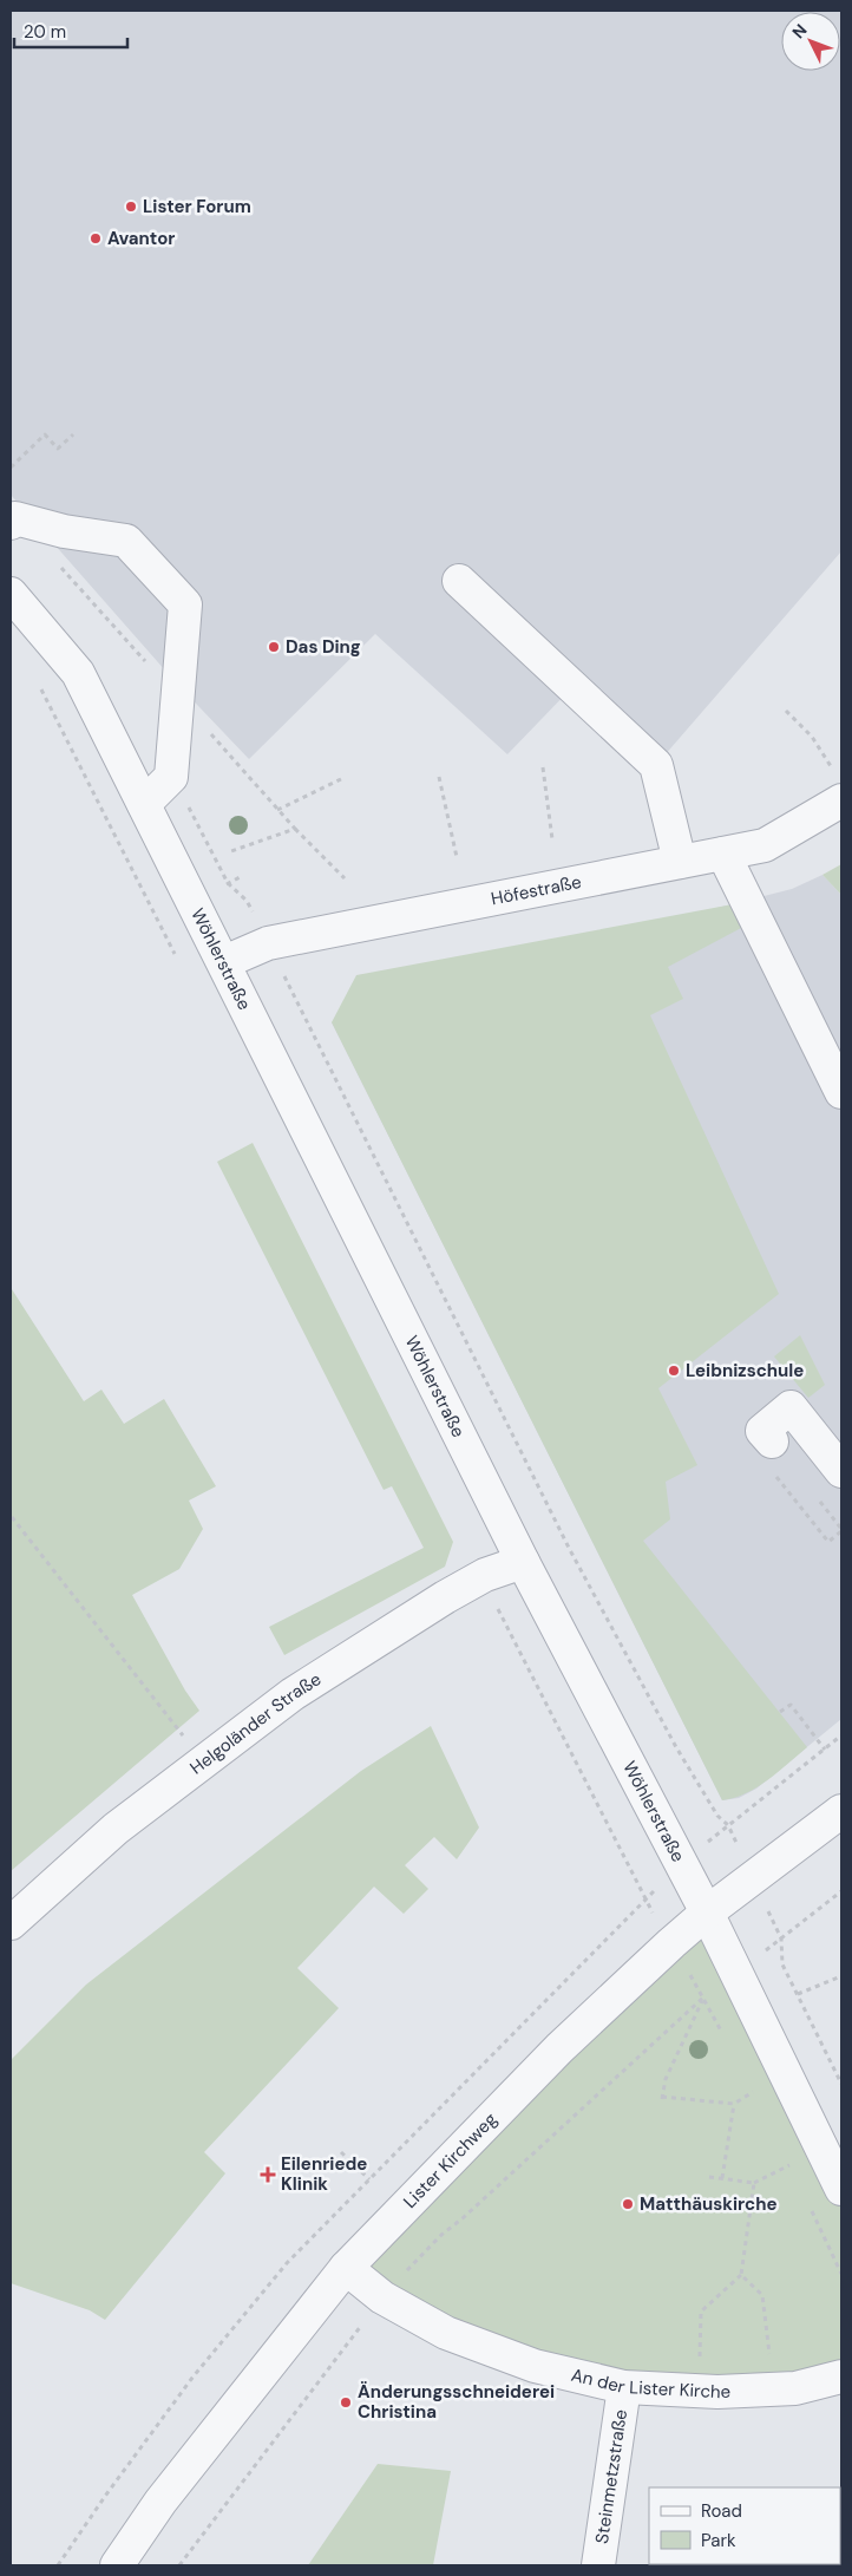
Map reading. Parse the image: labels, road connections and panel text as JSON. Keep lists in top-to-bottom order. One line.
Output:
{"streets":{"street":["Höfestraße","Wöhlerstraße","Helgoländer Straße","Lister Kirchweg","An der Lister Kirche","Steinmetzstraße"]},"crossings":[["Höfestraße","Wöhlerstraße"],["Wöhlerstraße","Helgoländer Straße"],["Wöhlerstraße","Lister Kirchweg"],["Lister Kirchweg","An der Lister Kirche"],["An der Lister Kirche","Steinmetzstraße"]],"places":{"other":["Lister Forum","Avantor","Das Ding","Leibnizschule","Matthäuskirche","Änderungsschneiderei Christina"],"health":["Eilenriede Klinik"]},"legend":["Road","Park"],"scale_bar":"20 m","north":"top left"}
